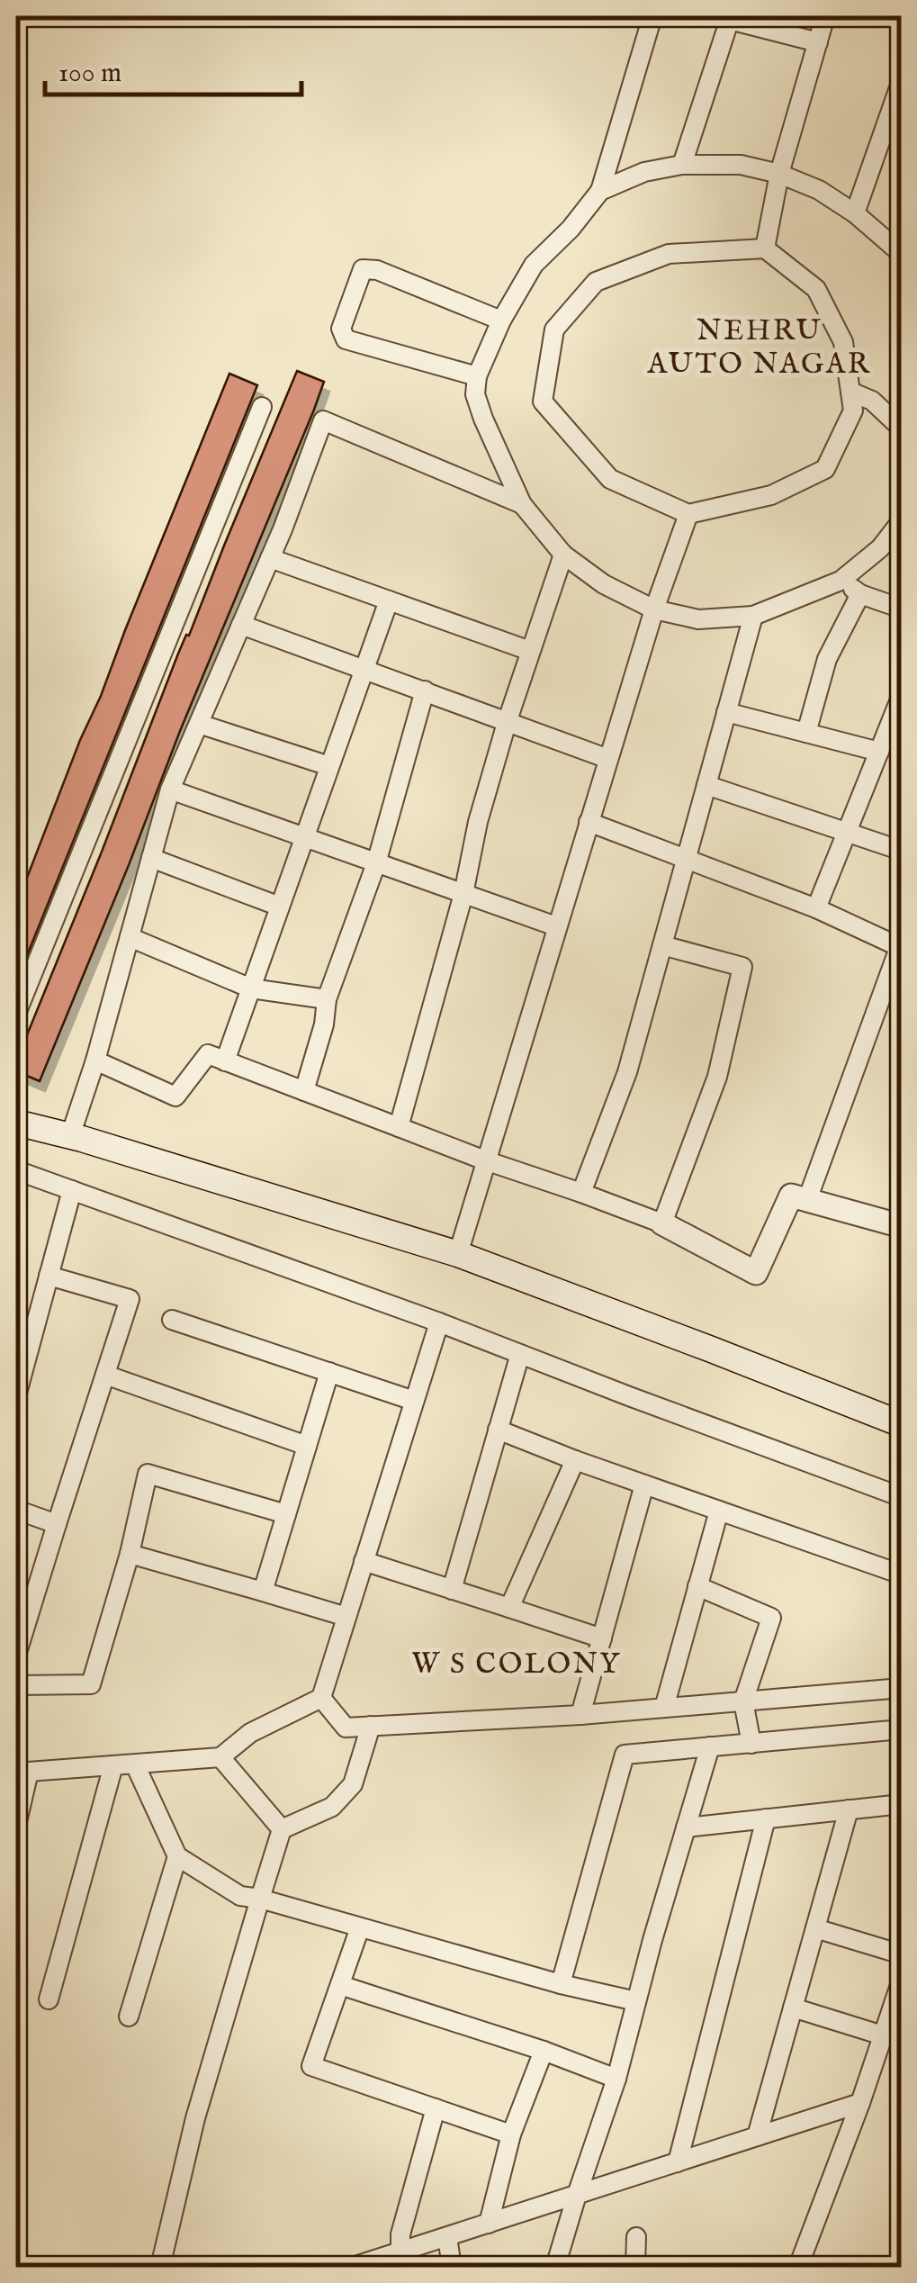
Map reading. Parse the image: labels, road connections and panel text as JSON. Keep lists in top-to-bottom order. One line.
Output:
{"districts":["NEHRU AUTO NAGAR","W S COLONY"],"scale_bar":"100 m"}
